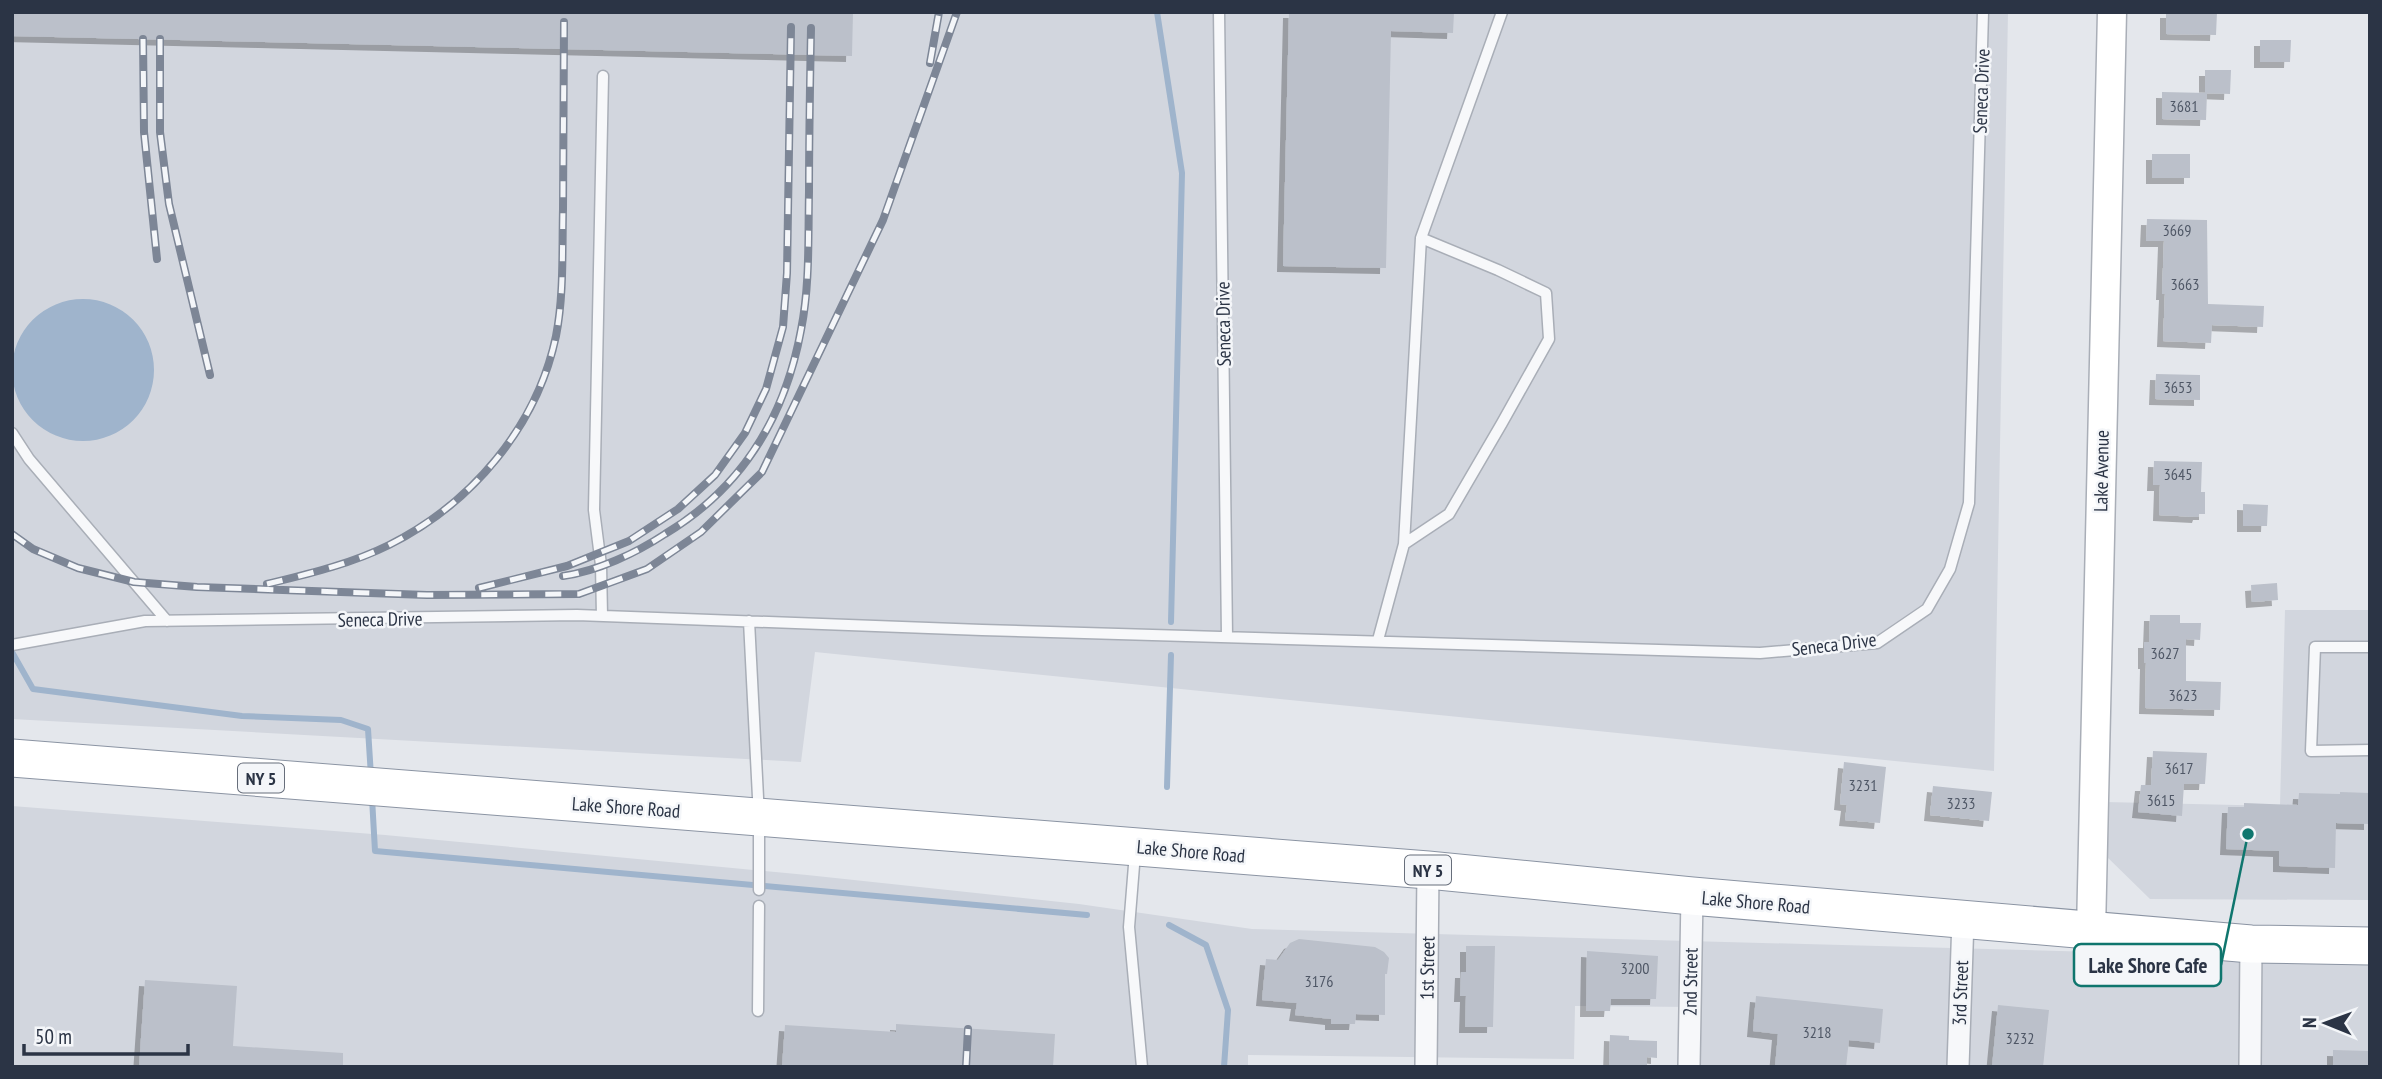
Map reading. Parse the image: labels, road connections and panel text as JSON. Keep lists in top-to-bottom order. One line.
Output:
{"streets":{"highway":["NY 5","Lake Shore Road"],"street":["Lake Avenue","1st Street","2nd Street","3rd Street"],"lane":["Seneca Drive"]},"crossings":[["Lake Avenue","Lake Shore Road"],["Lake Shore Road","1st Street"],["Lake Shore Road","2nd Street"],["Lake Shore Road","3rd Street"]],"places":["Lake Shore Cafe"],"house_numbers":["3681","3669","3663","3653","3645","3627","3623","3617","3231","3615","3233","3200","3176","3218","3232"],"scale_bar":"50 m","north":"left"}
